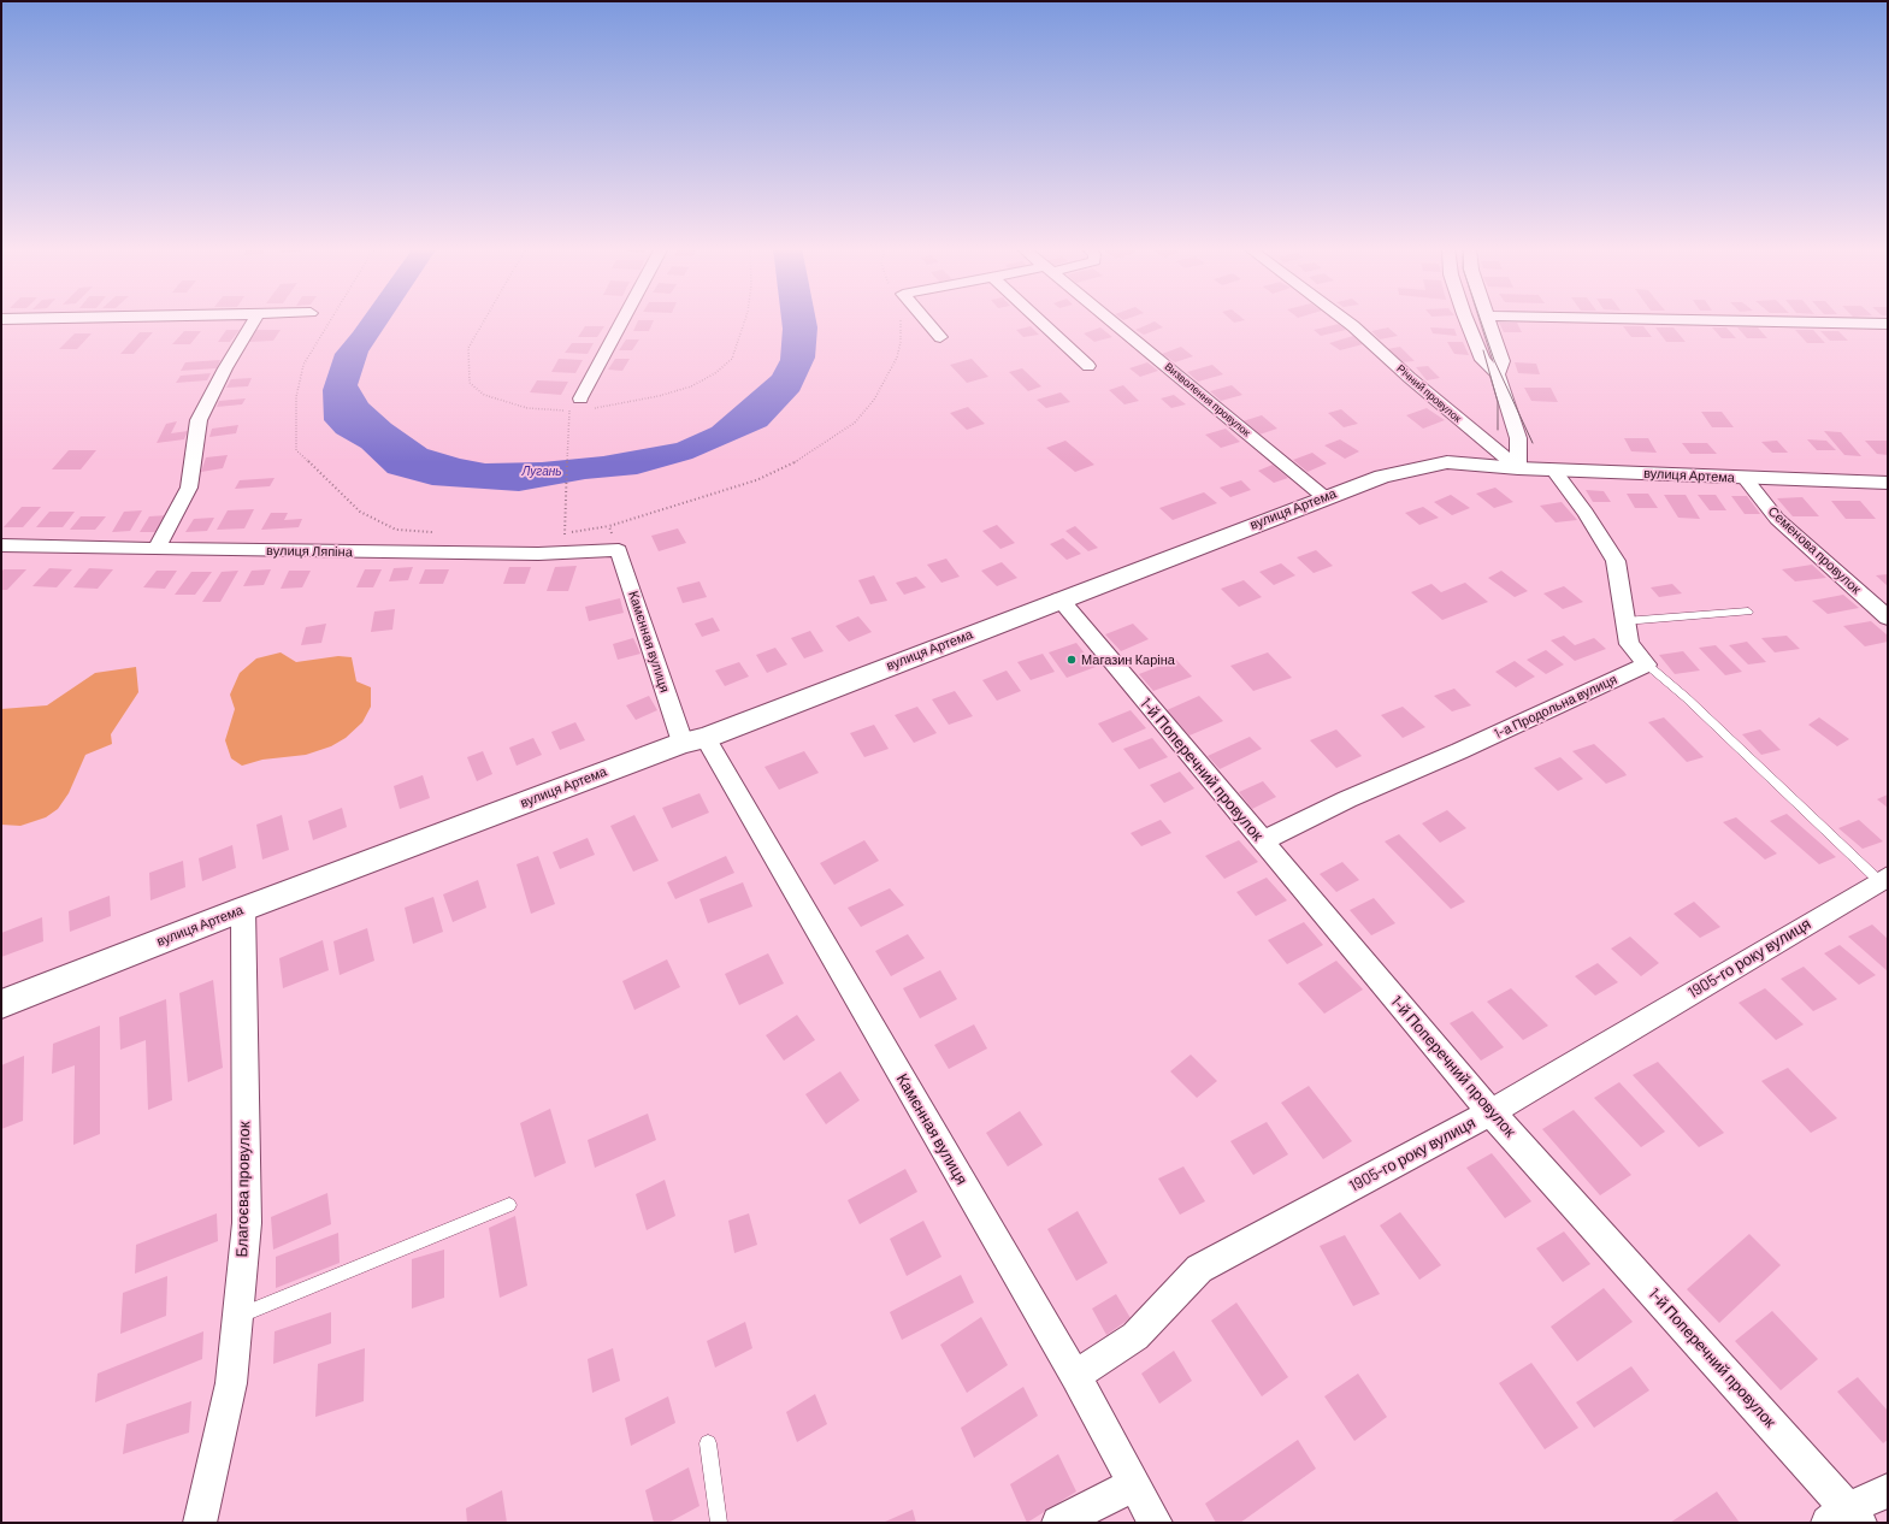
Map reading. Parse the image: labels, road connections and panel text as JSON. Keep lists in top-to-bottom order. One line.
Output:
{"streets":{"street":["Річний провулок","Визволення провулок","вулиця Артема","Семенова провулок","вулиця Ляпіна","Камєнная вулиця","1-а Продольна вулиця","1-й Поперечний провулок","1905-го року вулиця","Благоєва провулок"]},"crossings":[["Річний провулок","вулиця Артема"],["Визволення провулок","вулиця Артема"],["вулиця Артема","Семенова провулок"],["вулиця Артема","Камєнная вулиця"],["вулиця Артема","1-й Поперечний провулок"],["вулиця Артема","Благоєва провулок"],["вулиця Ляпіна","Камєнная вулиця"],["Камєнная вулиця","1905-го року вулиця"],["1-а Продольна вулиця","1-й Поперечний провулок"],["1-й Поперечний провулок","1905-го року вулиця"]],"water":["Лугань"],"places":["Магазин Каріна"]}
